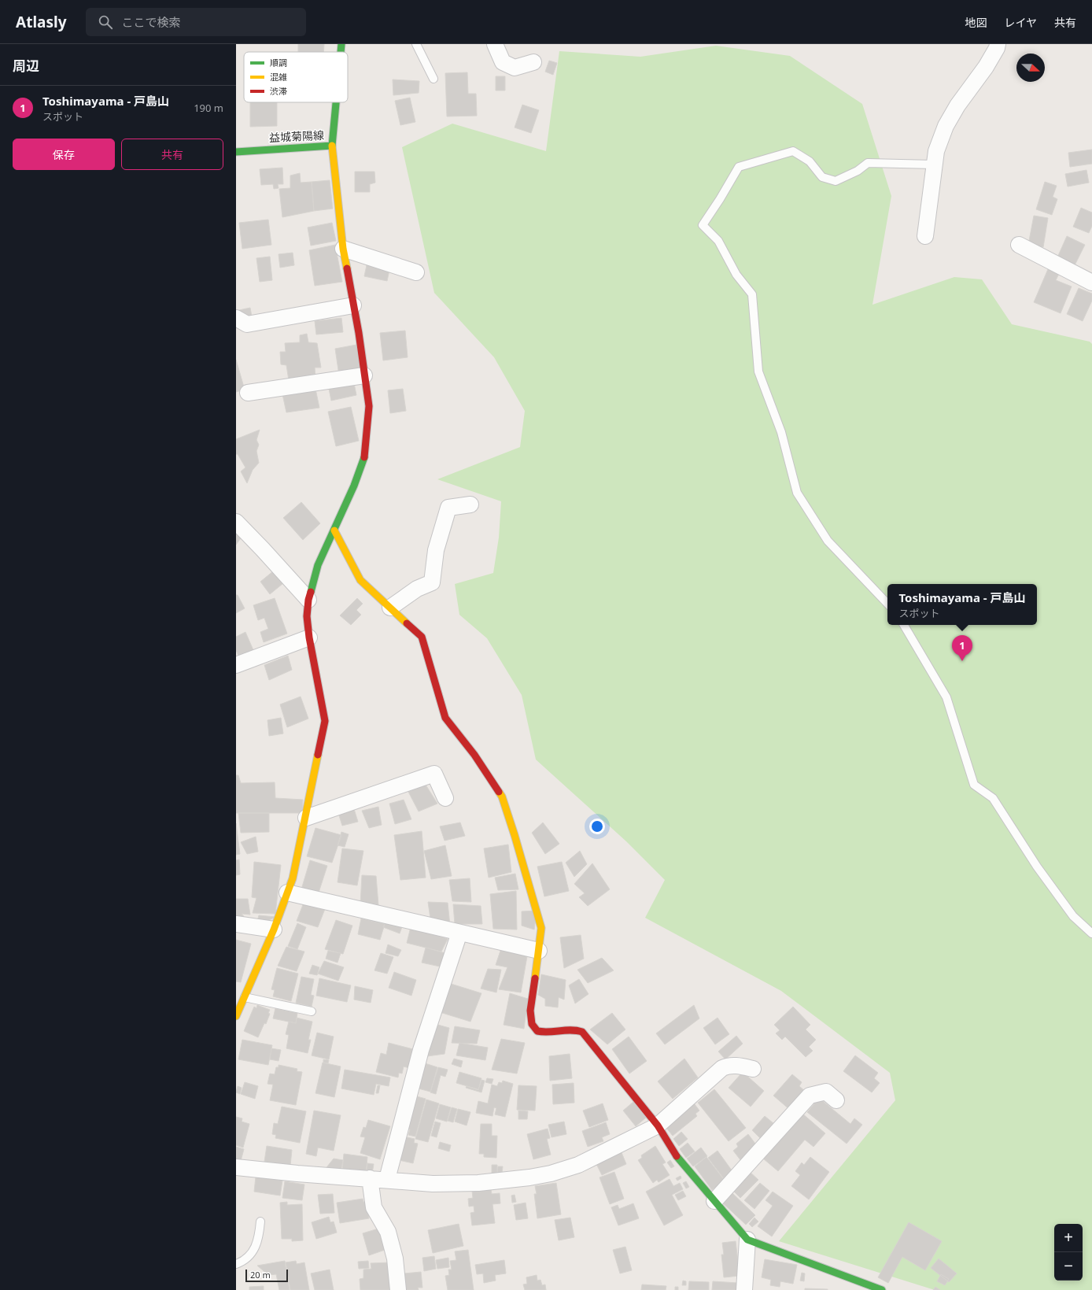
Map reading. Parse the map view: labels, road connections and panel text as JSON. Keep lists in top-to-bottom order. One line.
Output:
{"streets":{"street":["益城菊陽線"]},"legend":["順調","混雑","渋滞"],"scale_bar":"20 m","north":"right","page":{"header":"Atlasly","search":"ここで検索","nav":["地図","レイヤ","共有"],"heading":"周辺","list":[{"mark":"1","name":"Toshimayama - 戸島山","note":"スポット","value":"190 m"}],"buttons":["保存","共有"],"popup":["Toshimayama - 戸島山","スポット"],"pins":"1","map_buttons":["+","−"],"scale":"20 m"}}
